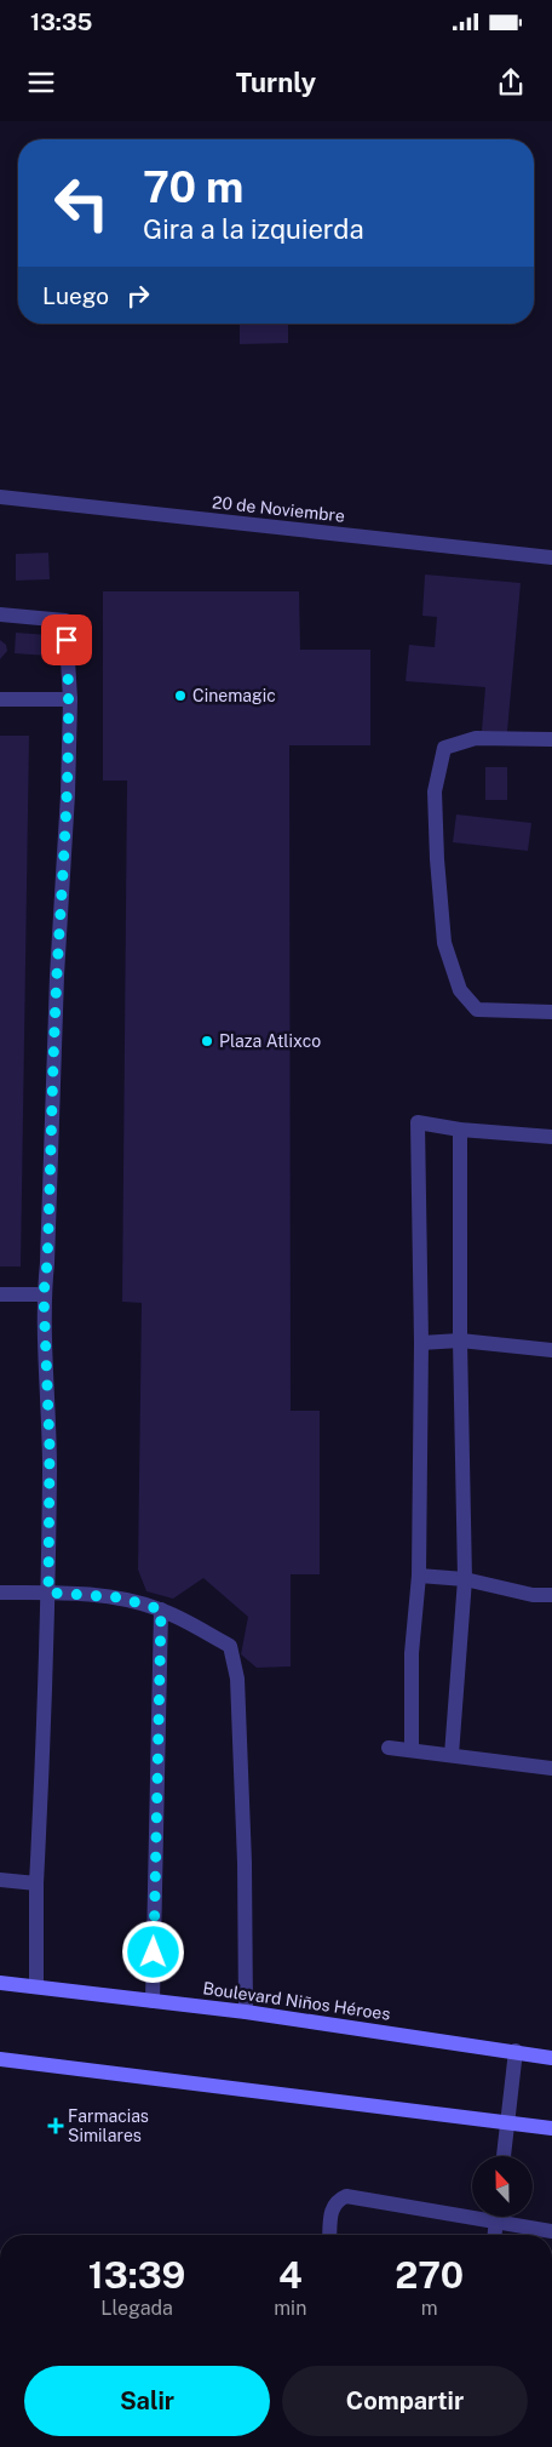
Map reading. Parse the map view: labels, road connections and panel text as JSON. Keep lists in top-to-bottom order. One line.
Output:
{"streets":{"main road":["Boulevard Niños Héroes"],"street":["20 de Noviembre"]},"places":{"other":["Cinemagic","Plaza Atlixco"],"health":["Farmacias Similares"]},"north":"top","page":{"status":"13:35","header":"Turnly","turn":["70 m","Gira a la izquierda"],"then":"Luego","eta":["13:39","Llegada","4","min","270","m"],"buttons":["Salir","Compartir"]}}
